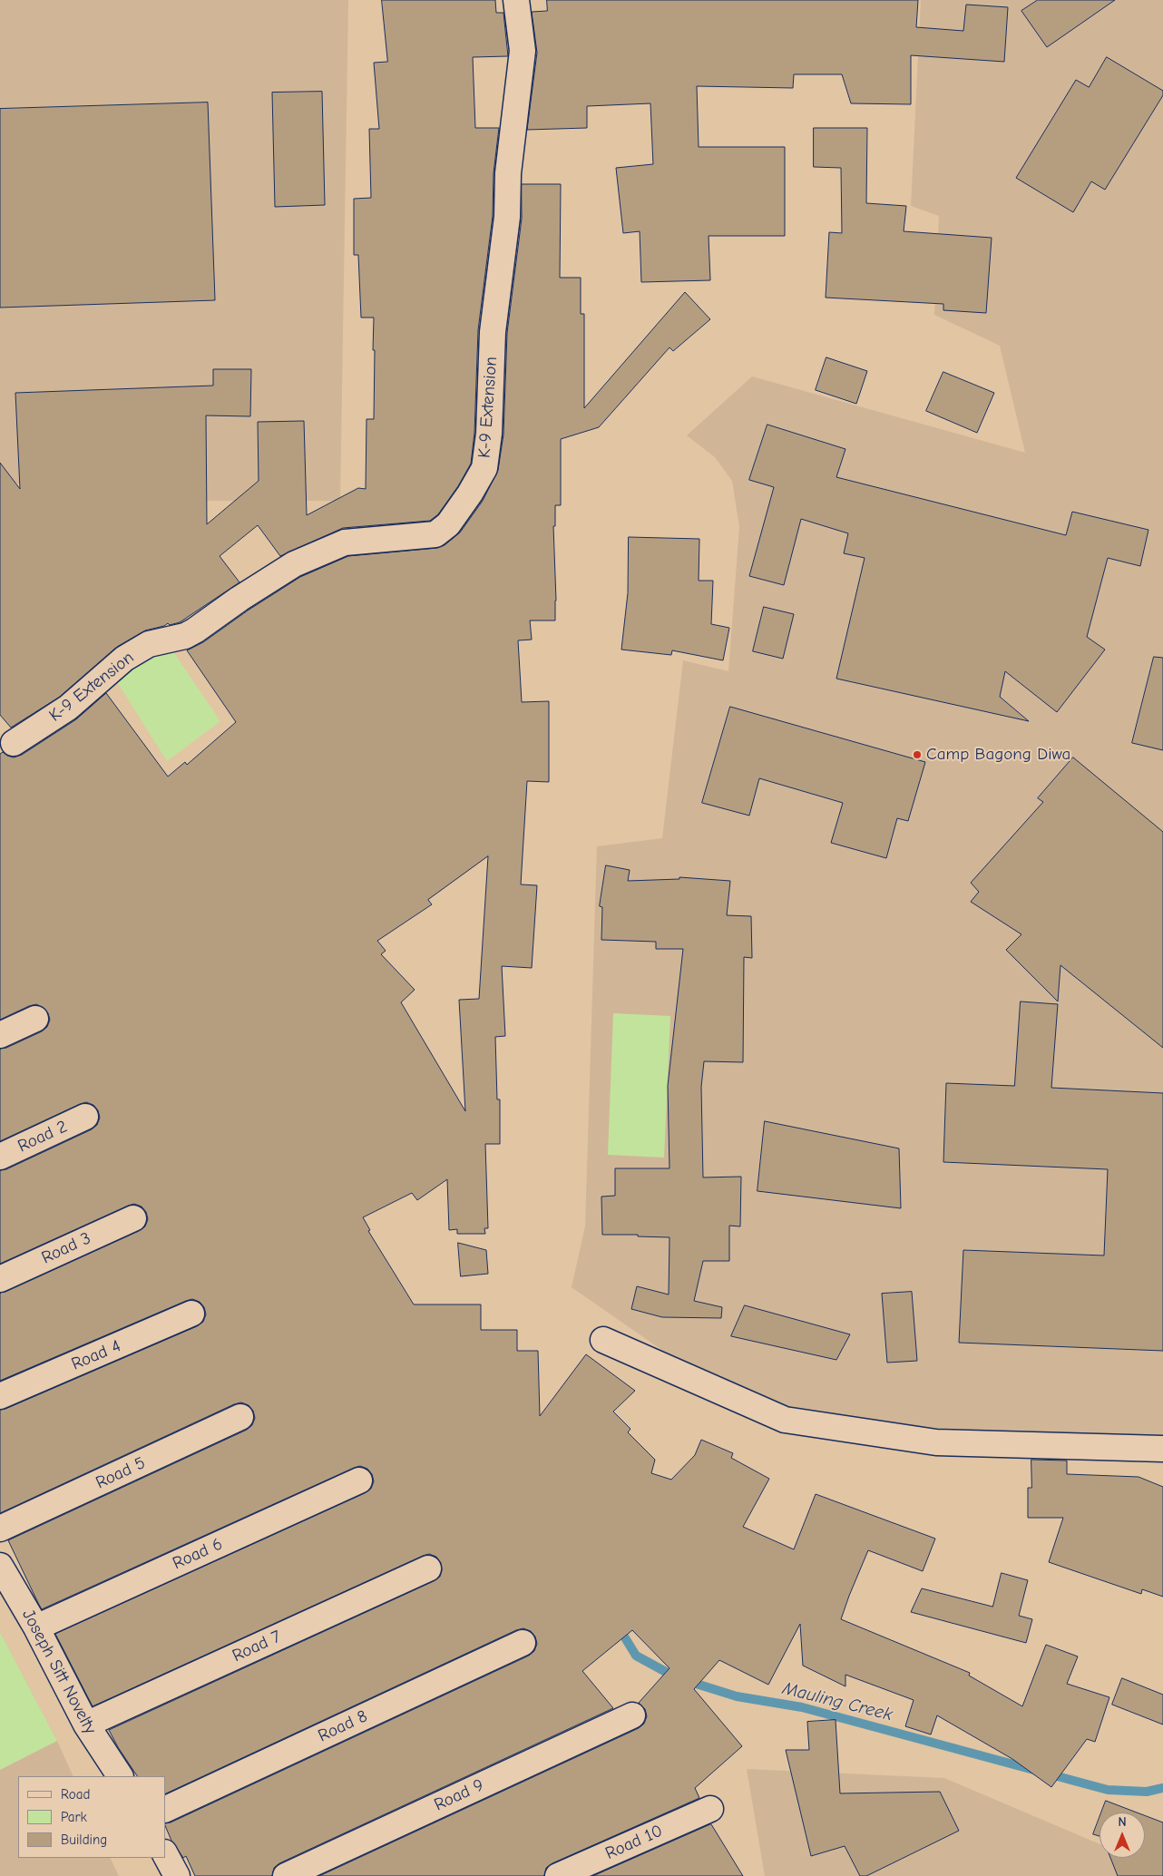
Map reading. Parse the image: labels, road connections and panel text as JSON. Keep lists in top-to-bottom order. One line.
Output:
{"streets":{"street":["K-9 Extension","Road 2","Road 3","Road 4","Road 5","Road 6","Road 7","Joseph Sitt Novelty","Road 8","Road 9","Road 10"]},"crossings":[["Road 6","Joseph Sitt Novelty"],["Road 7","Joseph Sitt Novelty"]],"water":["Mauling Creek"],"places":["Camp Bagong Diwa"],"legend":["Road","Park","Building"],"north":"top"}
